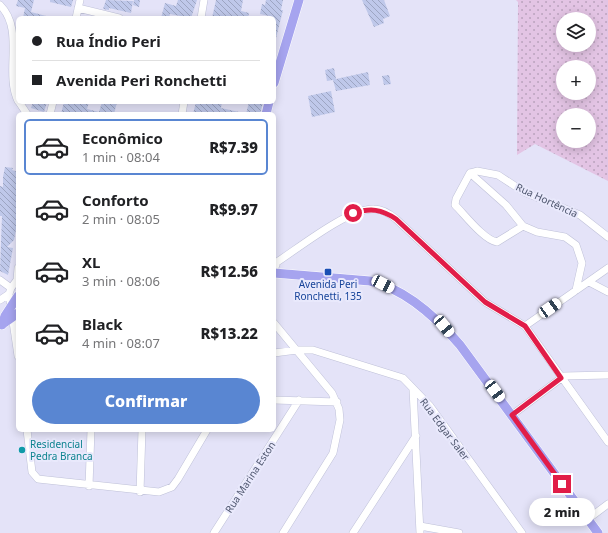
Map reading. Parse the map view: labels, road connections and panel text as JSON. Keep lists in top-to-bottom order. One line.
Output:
{"streets":{"street":["Rua Hortência","Rua Edgar Saler","Rua Marina Eston"]},"places":{"transit":["Avenida Peri Ronchetti, 135"],"other":["Residencial Pedra Branca"]},"page":{"map_buttons":["+","−"],"banner":["Rua Índio Peri","Avenida Peri Ronchetti"],"list":[{"name":"Econômico","note":"1 min · 08:04","value":"R$7.39"},{"name":"Conforto","note":"2 min · 08:05","value":"R$9.97"},{"name":"XL","note":"3 min · 08:06","value":"R$12.56"},{"name":"Black","note":"4 min · 08:07","value":"R$13.22"}],"buttons":"Confirmar","bubble":"2 min"}}
